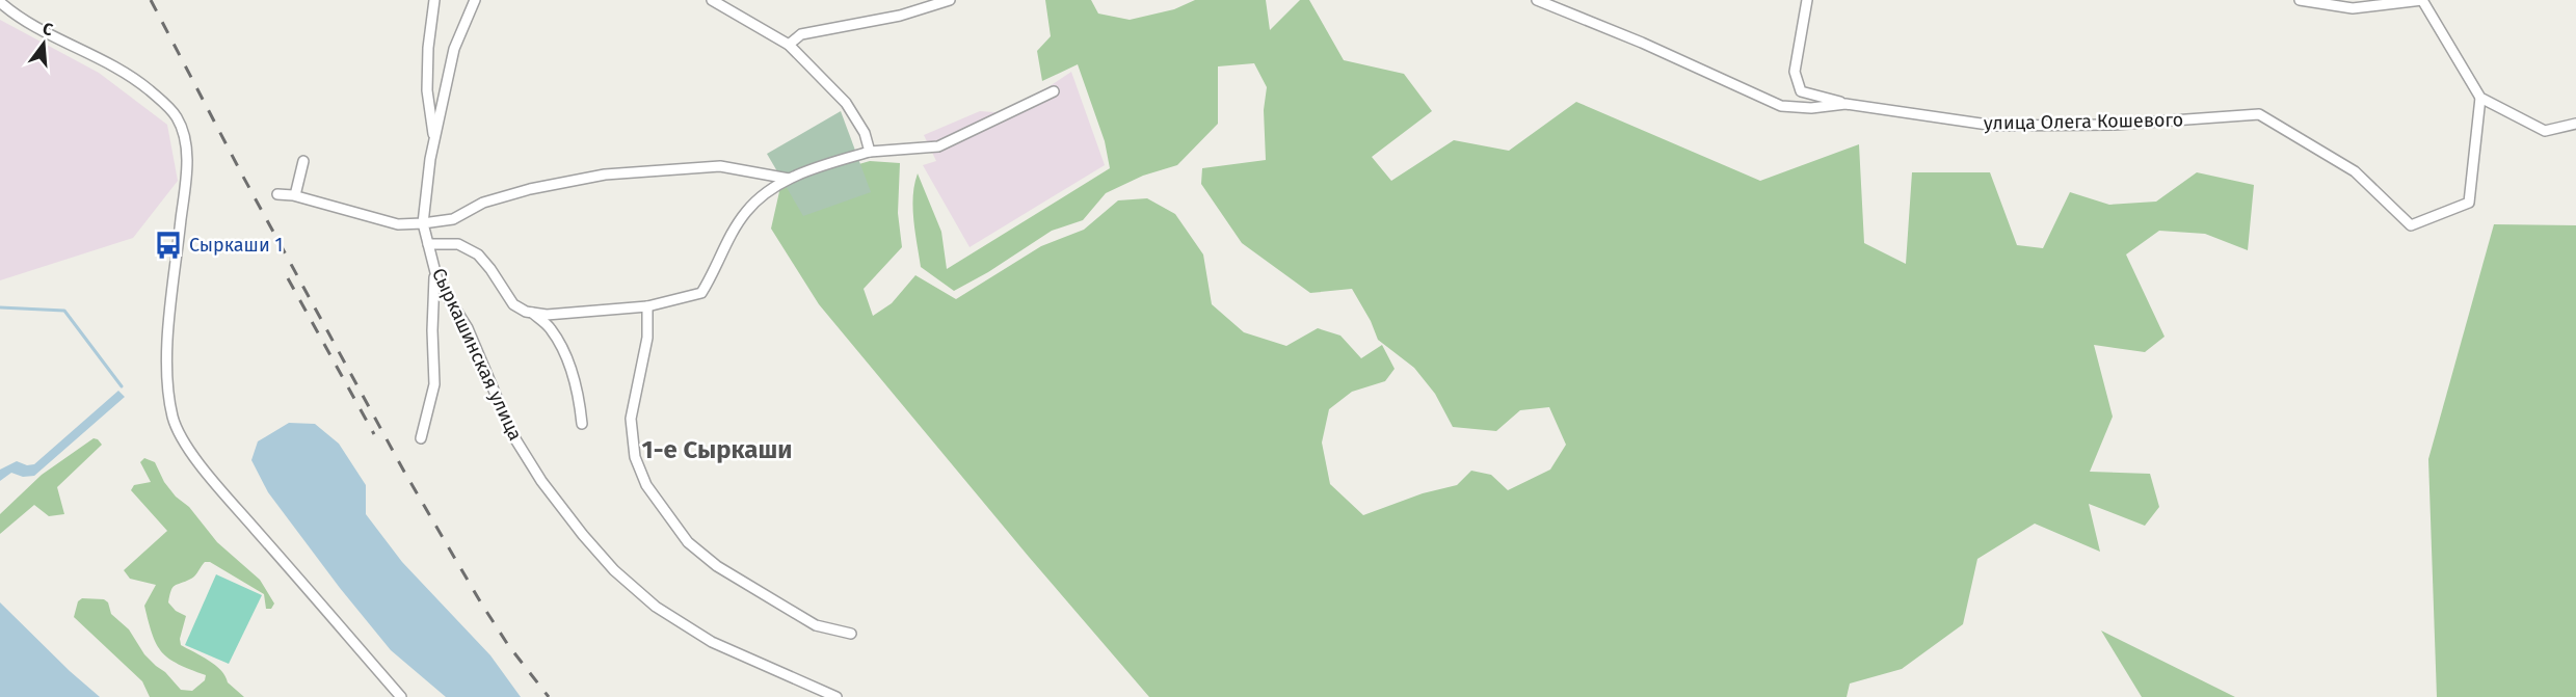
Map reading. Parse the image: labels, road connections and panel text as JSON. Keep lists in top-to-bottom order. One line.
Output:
{"streets":{"street":["улица Олега Кошевого","Сыркашинская улица"]},"districts":["1-е Сыркаши"],"places":{"bus stop":["Сыркаши 1"]},"north":"top"}
